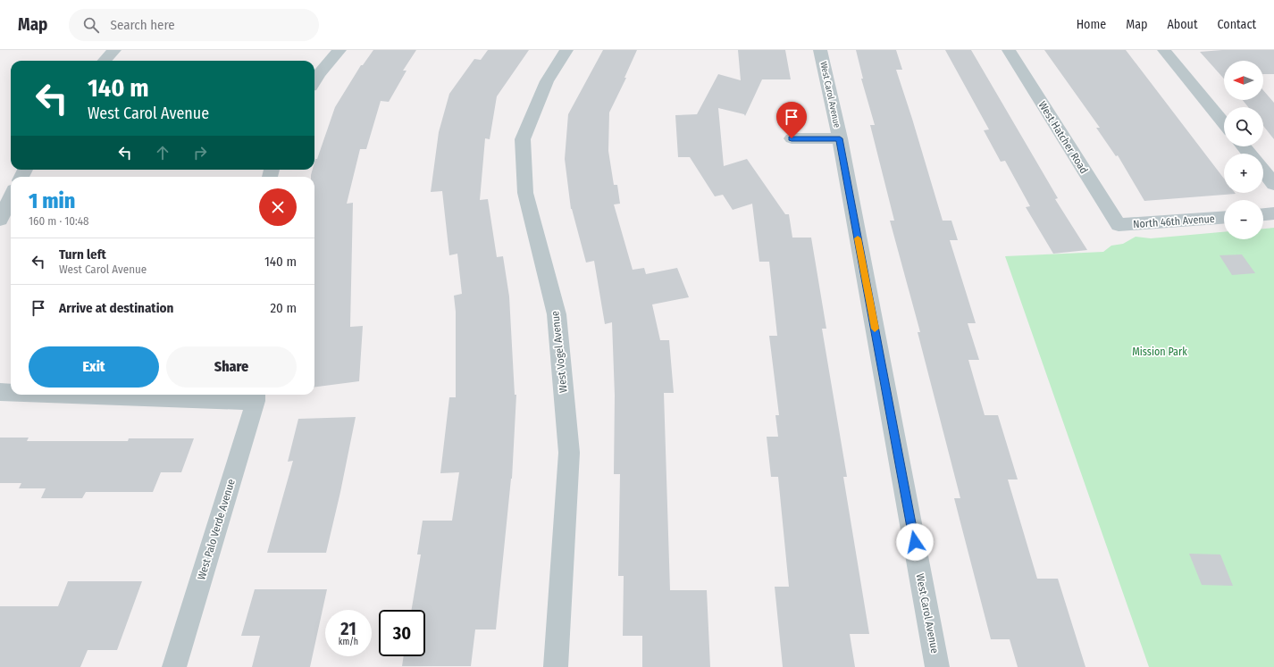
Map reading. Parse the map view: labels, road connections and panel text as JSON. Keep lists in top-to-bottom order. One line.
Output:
{"streets":{"street":["West Carol Avenue","West Hatcher Road","North 46th Avenue","West Vogel Avenue","West Palo Verde Avenue"]},"crossings":[["West Hatcher Road","North 46th Avenue"]],"parks":["Mission Park"],"north":"left","page":{"header":"Map","search":"Search here","nav":["Home","Map","About","Contact"],"map_buttons":["+","−"],"turn":["140 m","West Carol Avenue"],"heading":["1 min","160 m · 10:48"],"list":[{"name":"Turn left","note":"West Carol Avenue","value":"140 m"},{"name":"Arrive at destination","value":"20 m"}],"buttons":["Exit","Share"],"speed":"21 km/h","limit":"30"}}
